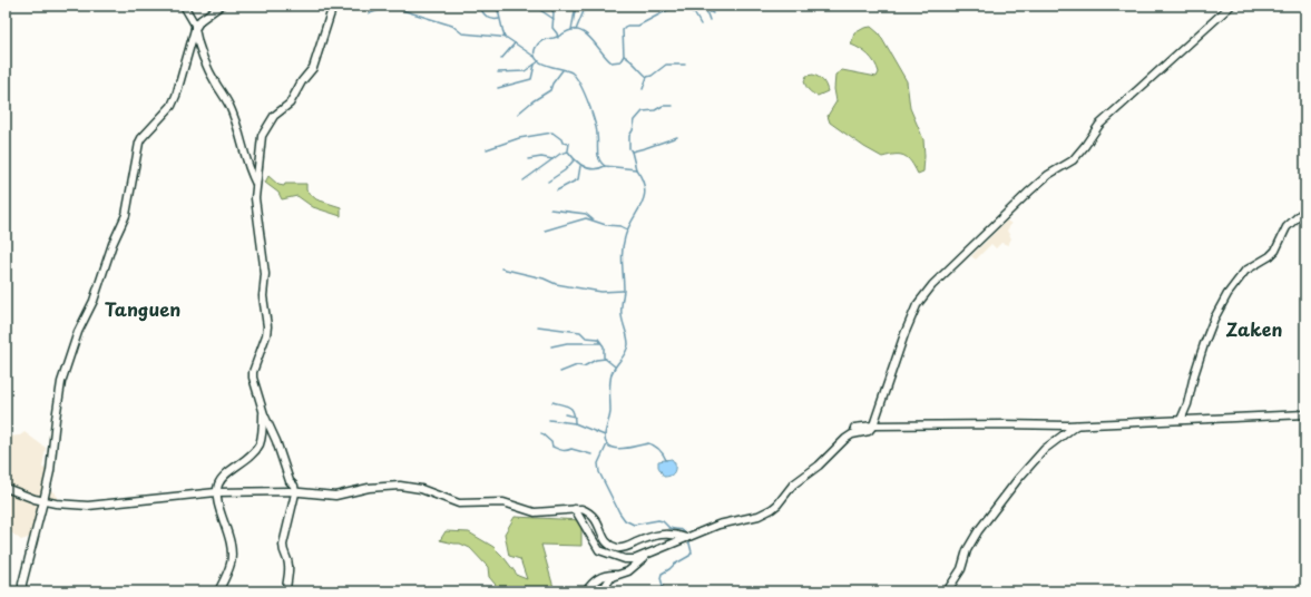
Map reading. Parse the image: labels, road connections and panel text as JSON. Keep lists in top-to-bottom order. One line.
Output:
{"districts":["Tanguen","Zaken"]}
